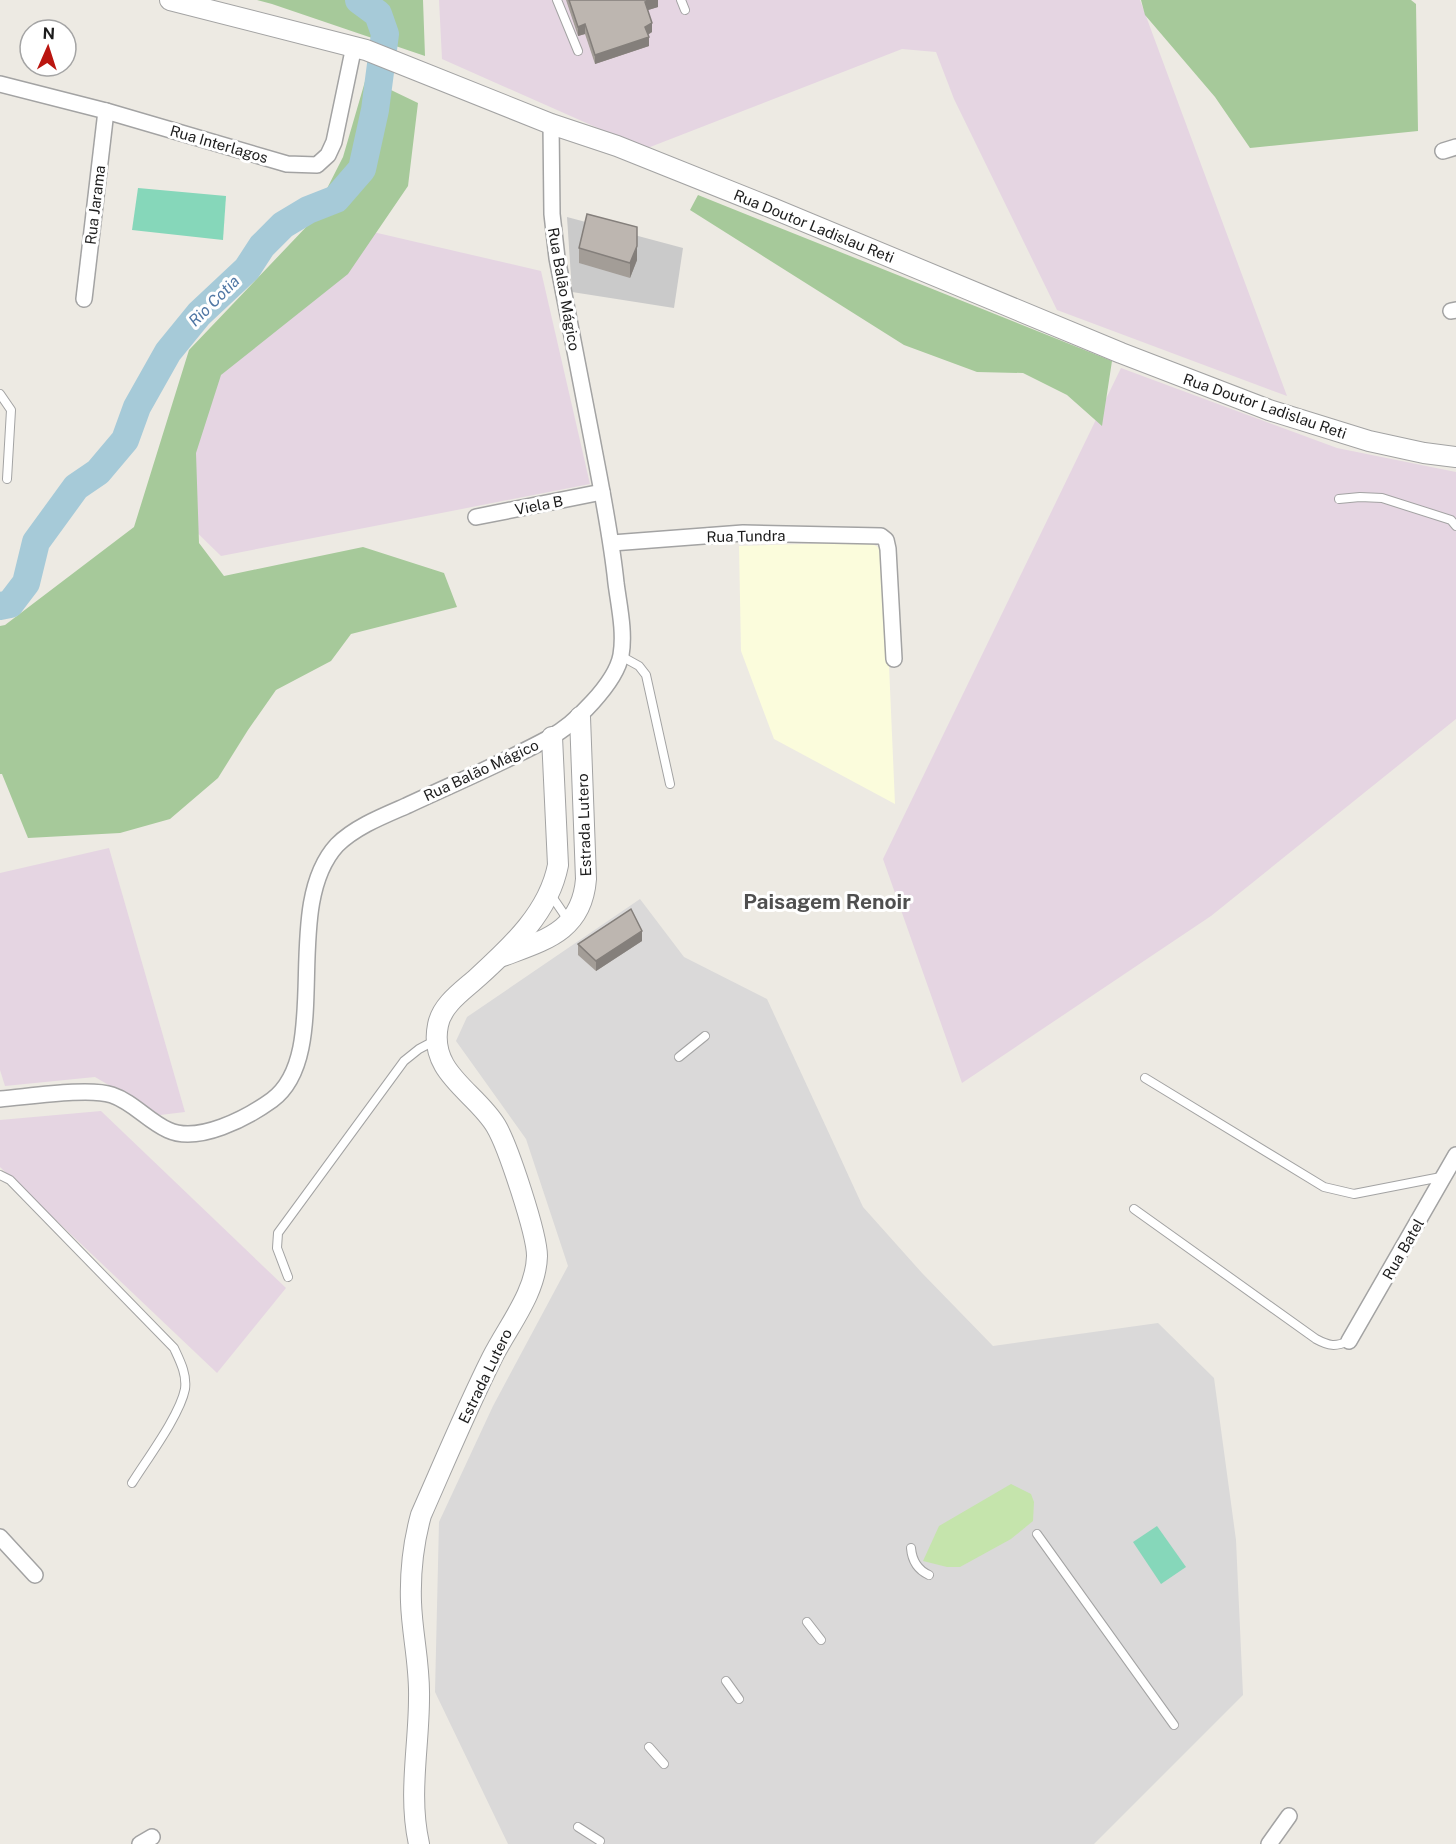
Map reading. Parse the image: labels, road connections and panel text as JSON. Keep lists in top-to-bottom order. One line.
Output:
{"streets":{"street":["Rua Interlagos","Rua Jarama","Rua Doutor Ladislau Reti","Rua Balão Mágico","Viela B","Rua Tundra","Estrada Lutero","Rua Batel"]},"crossings":[["Rua Interlagos","Rua Jarama"],["Rua Interlagos","Rua Doutor Ladislau Reti"],["Rua Doutor Ladislau Reti","Rua Balão Mágico"],["Rua Balão Mágico","Viela B"],["Rua Balão Mágico","Rua Tundra"],["Rua Balão Mágico","Estrada Lutero"]],"districts":["Paisagem Renoir"],"water":["Rio Cotia"],"north":"top"}
